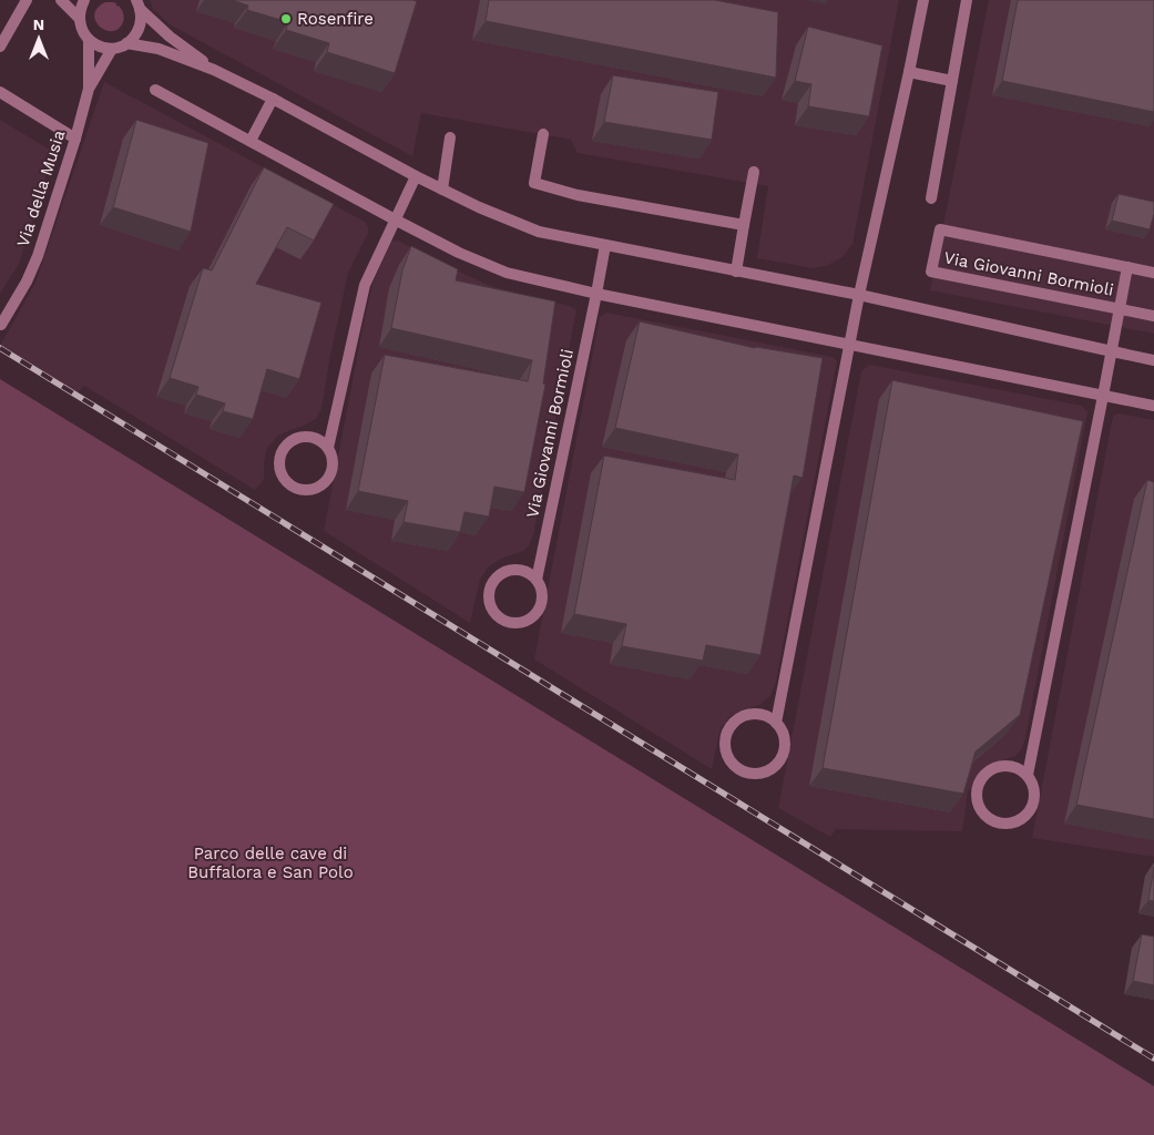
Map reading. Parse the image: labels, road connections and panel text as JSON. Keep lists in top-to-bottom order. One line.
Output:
{"streets":{"street":["Via della Musia","Via Giovanni Bormioli"]},"parks":["Parco delle cave di Buffalora e San Polo"],"places":["Rosenfire"],"north":"top"}
